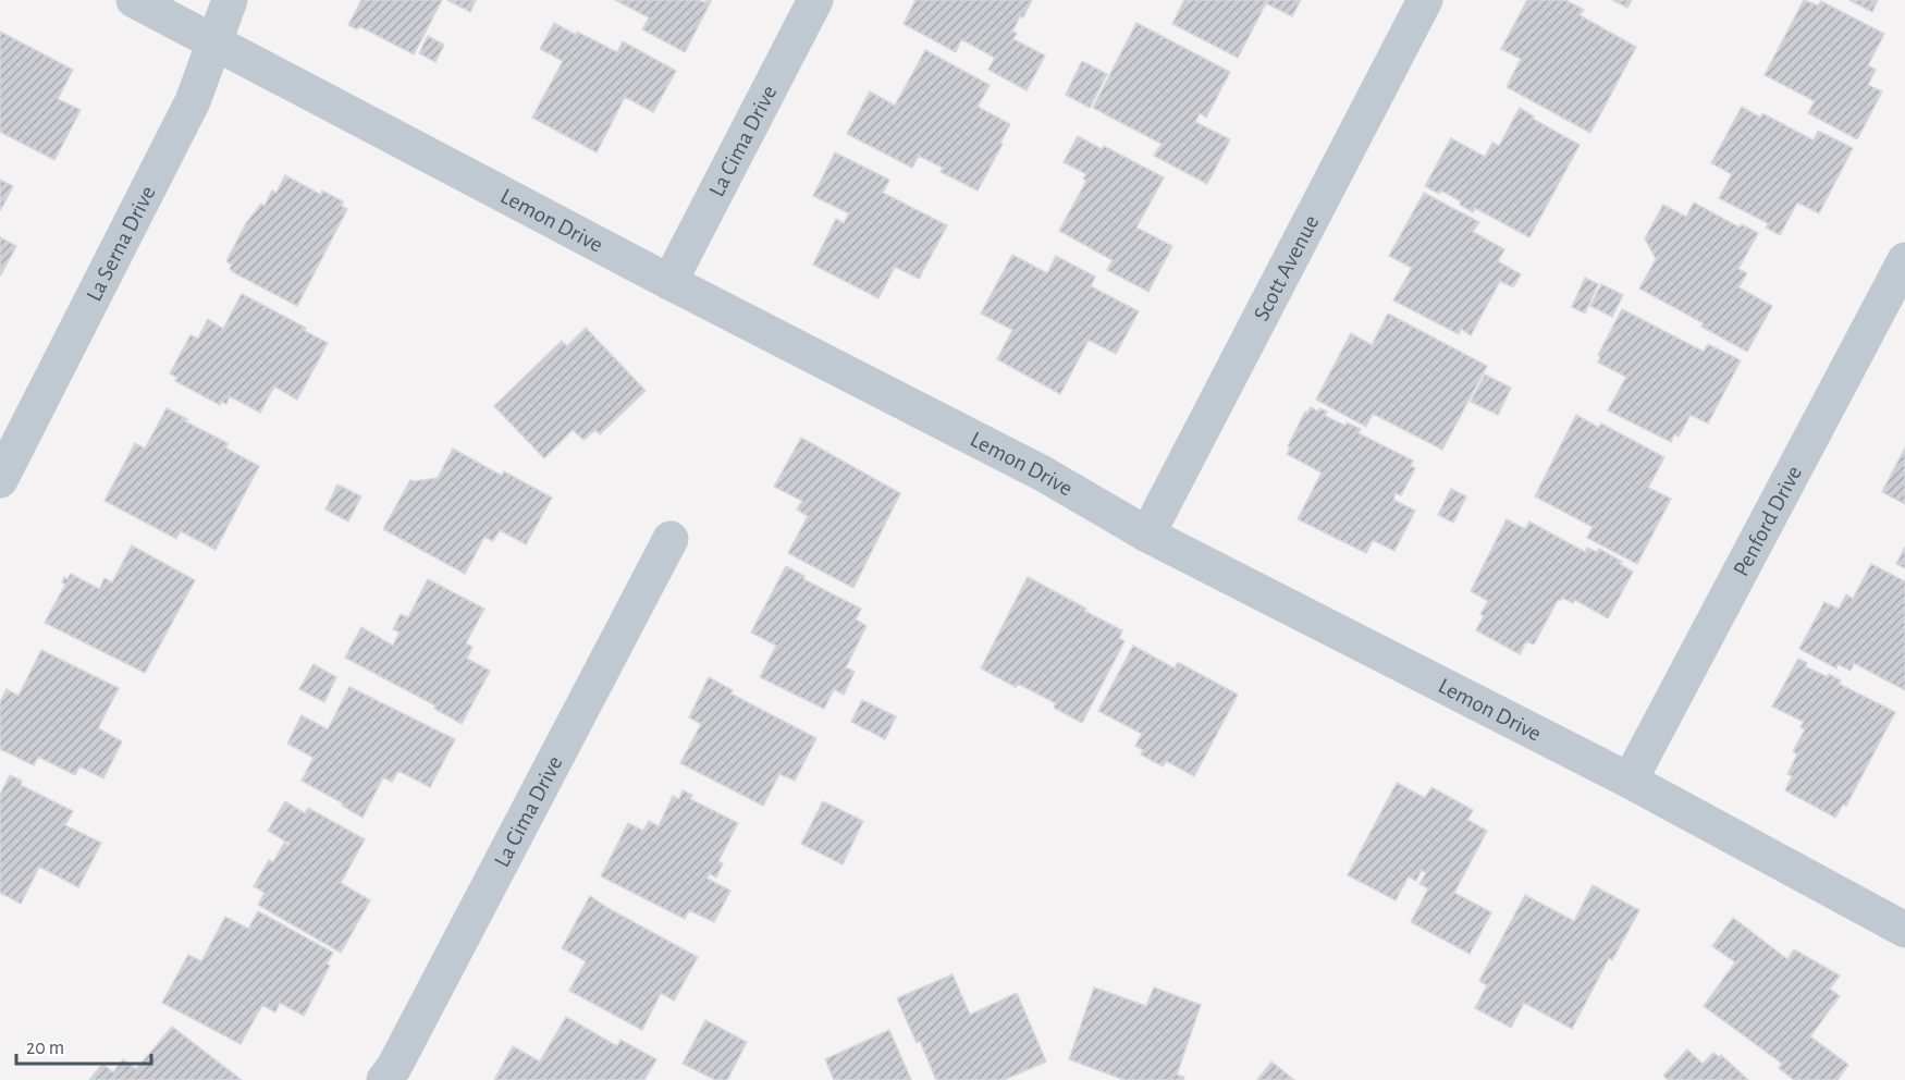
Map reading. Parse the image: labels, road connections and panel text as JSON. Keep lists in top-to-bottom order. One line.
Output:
{"streets":{"street":["La Cima Drive","Lemon Drive","La Serna Drive","Scott Avenue","Penford Drive"]},"crossings":[["La Cima Drive","Lemon Drive"],["Lemon Drive","La Serna Drive"],["Lemon Drive","Scott Avenue"],["Lemon Drive","Penford Drive"]],"scale_bar":"20 m"}
